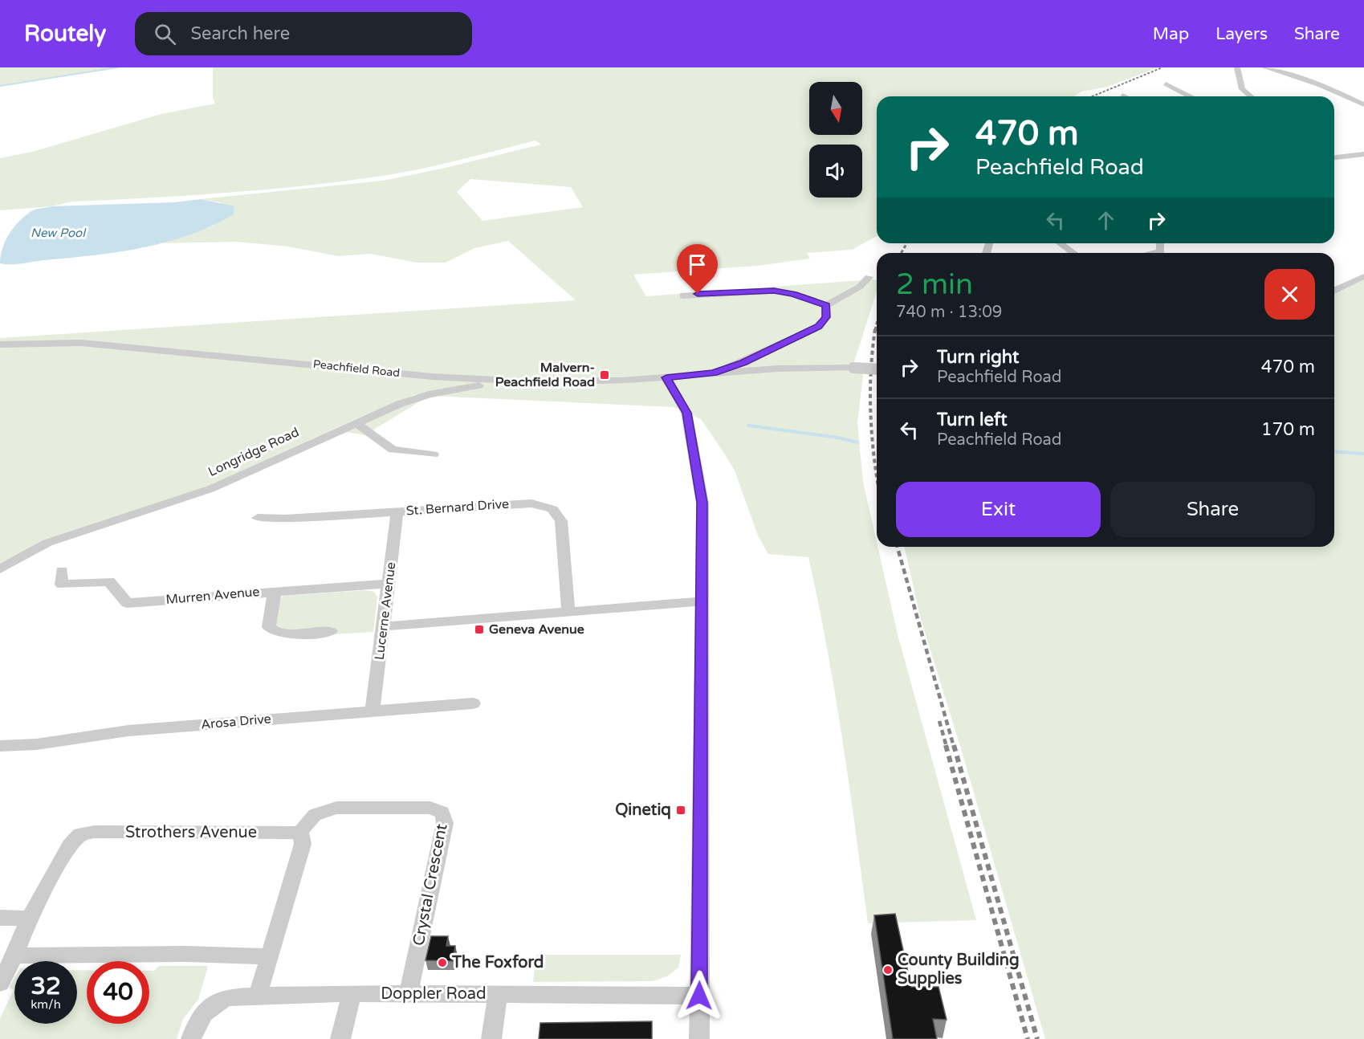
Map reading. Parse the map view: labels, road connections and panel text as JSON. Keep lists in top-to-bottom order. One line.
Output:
{"streets":{"street":["Peachfield Road","Longridge Road","St. Bernard Drive","Murren Avenue","Lucerne Avenue","Arosa Drive","Strothers Avenue","Crystal Crescent","Doppler Road"]},"crossings":[["Peachfield Road","Longridge Road"],["St. Bernard Drive","Lucerne Avenue"],["Murren Avenue","Lucerne Avenue"],["Lucerne Avenue","Arosa Drive"],["Strothers Avenue","Crystal Crescent"],["Crystal Crescent","Doppler Road"]],"water":["New Pool"],"places":{"transit":["Malvern- Peachfield Road","Geneva Avenue","Qinetiq"],"other":["The Foxford","County Building Supplies"]},"north":"bottom","page":{"header":"Routely","search":"Search here","nav":["Map","Layers","Share"],"turn":["470 m","Peachfield Road"],"heading":["2 min","740 m · 13:09"],"list":[{"name":"Turn right","note":"Peachfield Road","value":"470 m"},{"name":"Turn left","note":"Peachfield Road","value":"170 m"}],"buttons":["Exit","Share"],"speed":"32 km/h","limit":"40"}}
